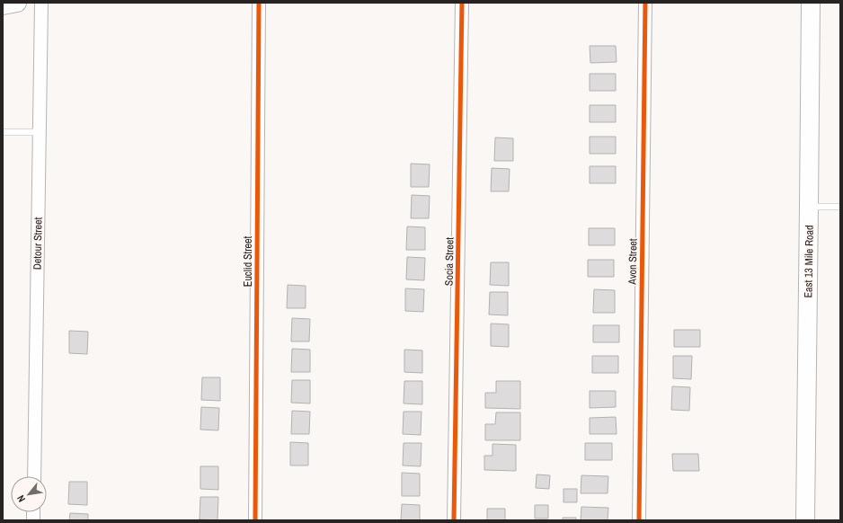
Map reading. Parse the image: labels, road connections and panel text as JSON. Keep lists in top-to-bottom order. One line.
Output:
{"streets":{"main road":["East 13 Mile Road"],"street":["Detour Street","Euclid Street","Socia Street","Avon Street"]},"north":"bottom left"}
